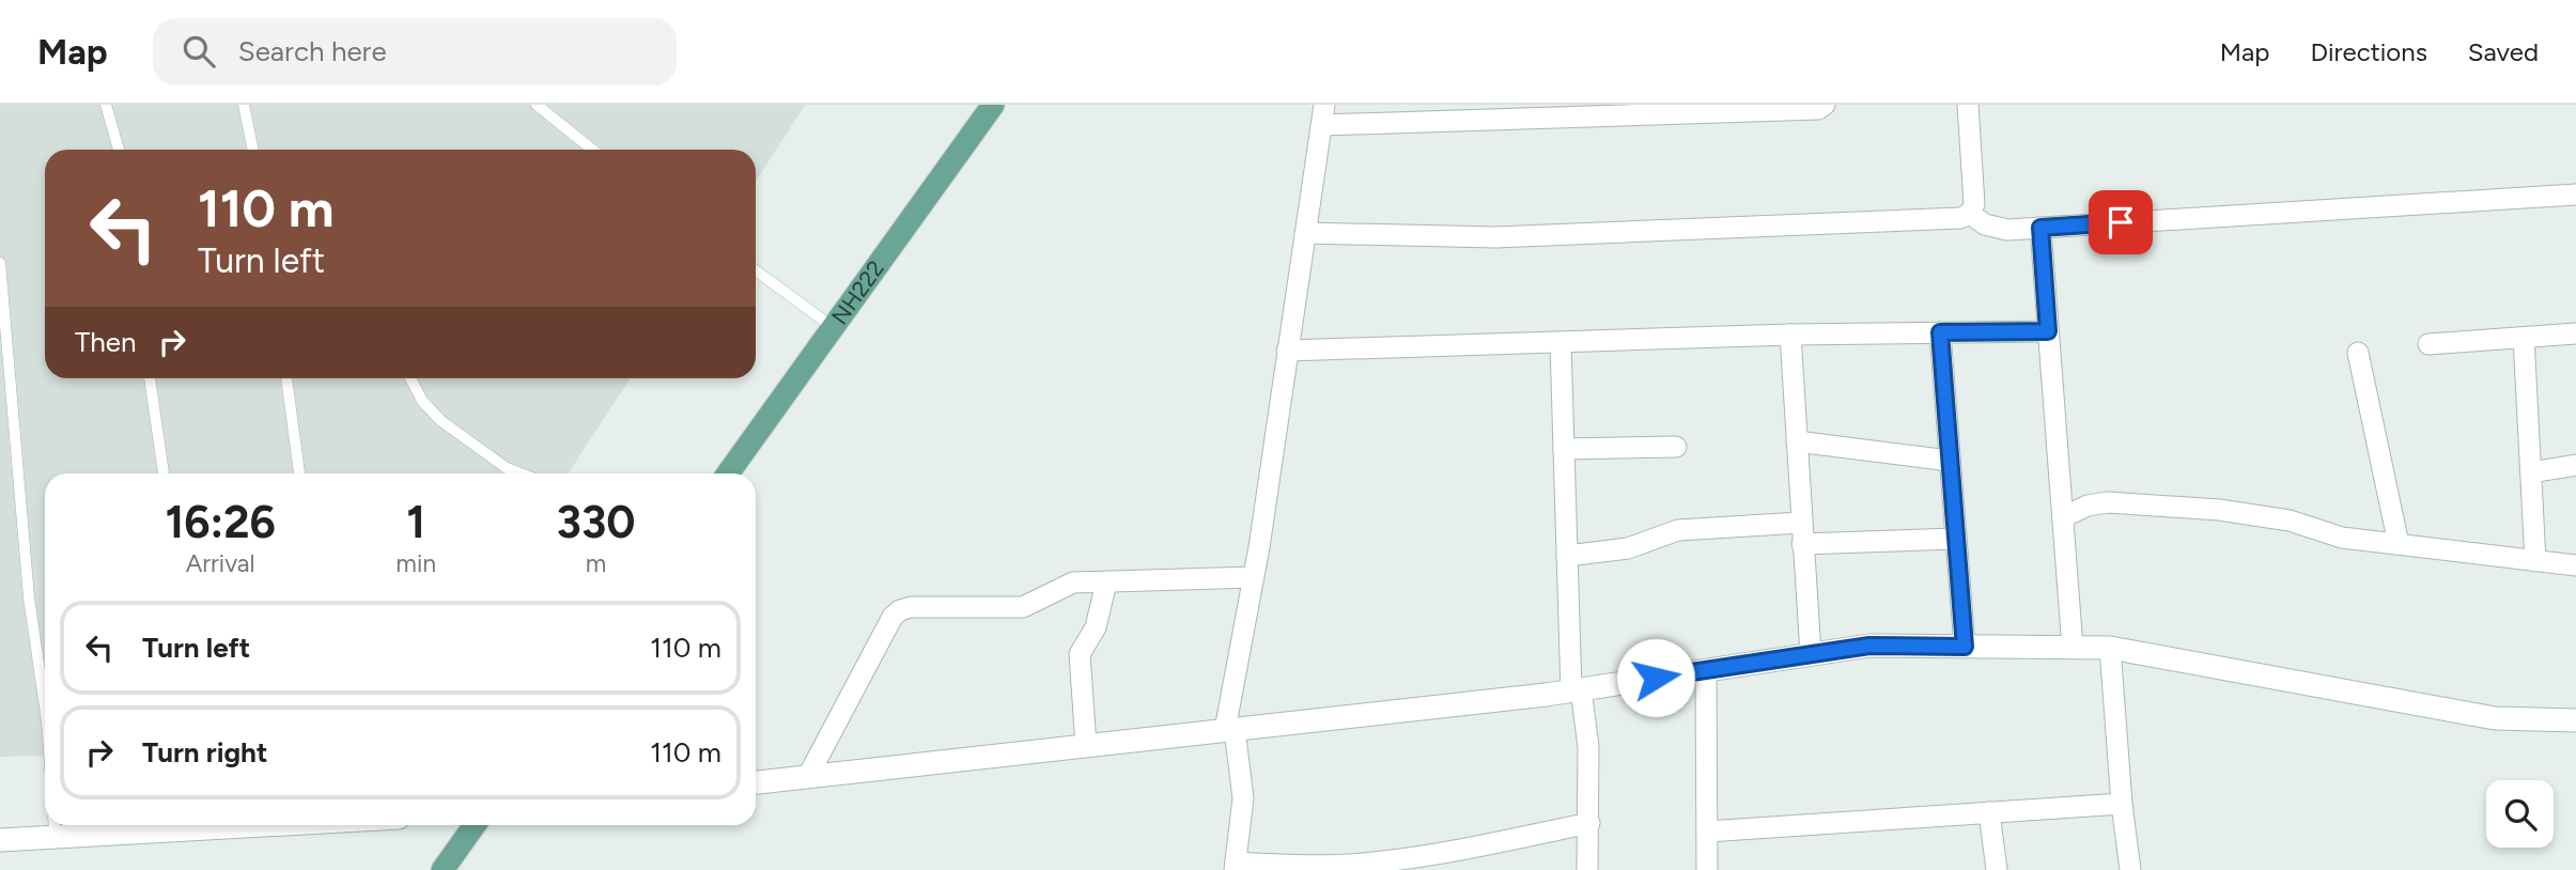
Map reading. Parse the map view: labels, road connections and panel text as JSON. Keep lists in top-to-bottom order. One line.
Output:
{"streets":{"main road":["NH222"]},"page":{"header":"Map","search":"Search here","nav":["Map","Directions","Saved"],"turn":["110 m","Turn left"],"then":"Then","eta":["16:26","Arrival","1","min","330","m"],"list":[{"name":"Turn left","value":"110 m"},{"name":"Turn right","value":"110 m"}]}}
